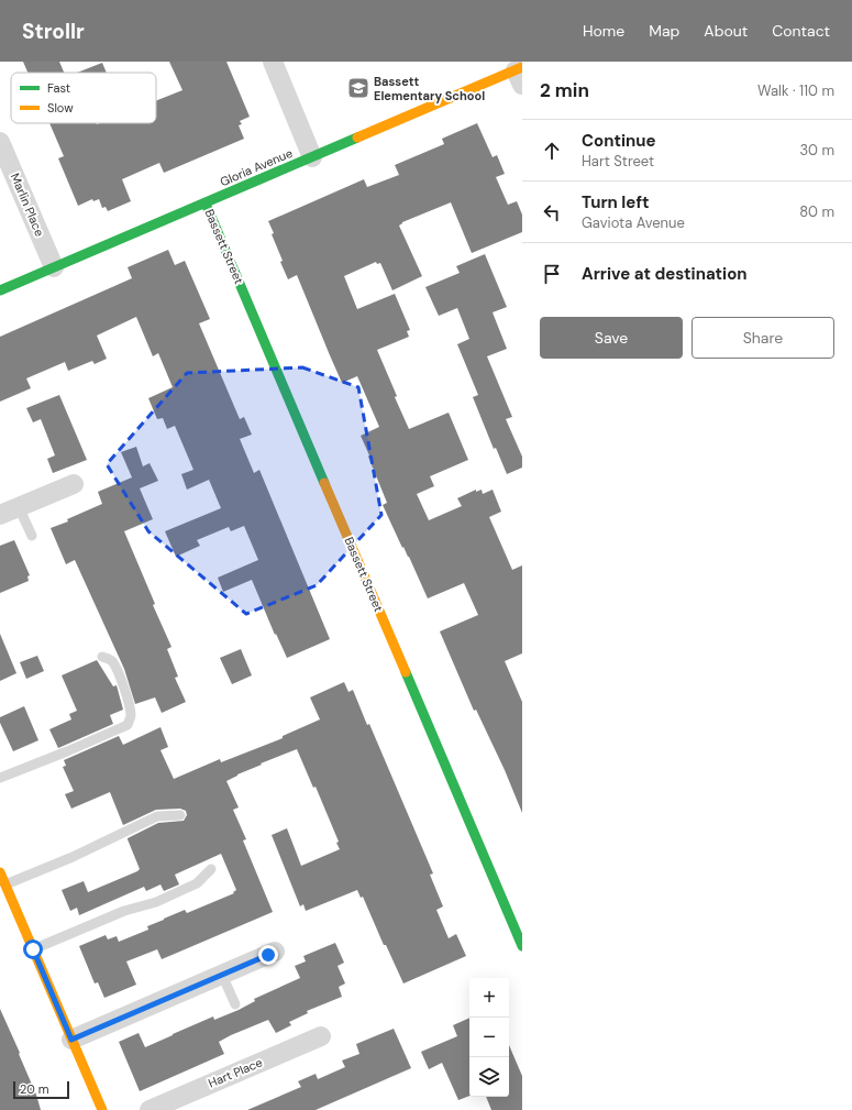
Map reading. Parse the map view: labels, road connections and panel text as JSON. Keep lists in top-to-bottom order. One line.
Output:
{"streets":{"street":["Gloria Avenue","Marlin Place","Bassett Street","Hart Place"]},"crossings":[["Gloria Avenue","Marlin Place"],["Gloria Avenue","Bassett Street"]],"places":{"school or university":["Bassett Elementary School"]},"legend":["Fast","Slow"],"scale_bar":"20 m","page":{"header":"Strollr","nav":["Home","Map","About","Contact"],"heading":["2 min","Walk · 110 m"],"list":[["Continue","Hart Street","30 m"],["Turn left","Gaviota Avenue","80 m"],"Arrive at destination"],"buttons":["Save","Share"],"map_buttons":["+","−"],"scale":"20 m"}}
